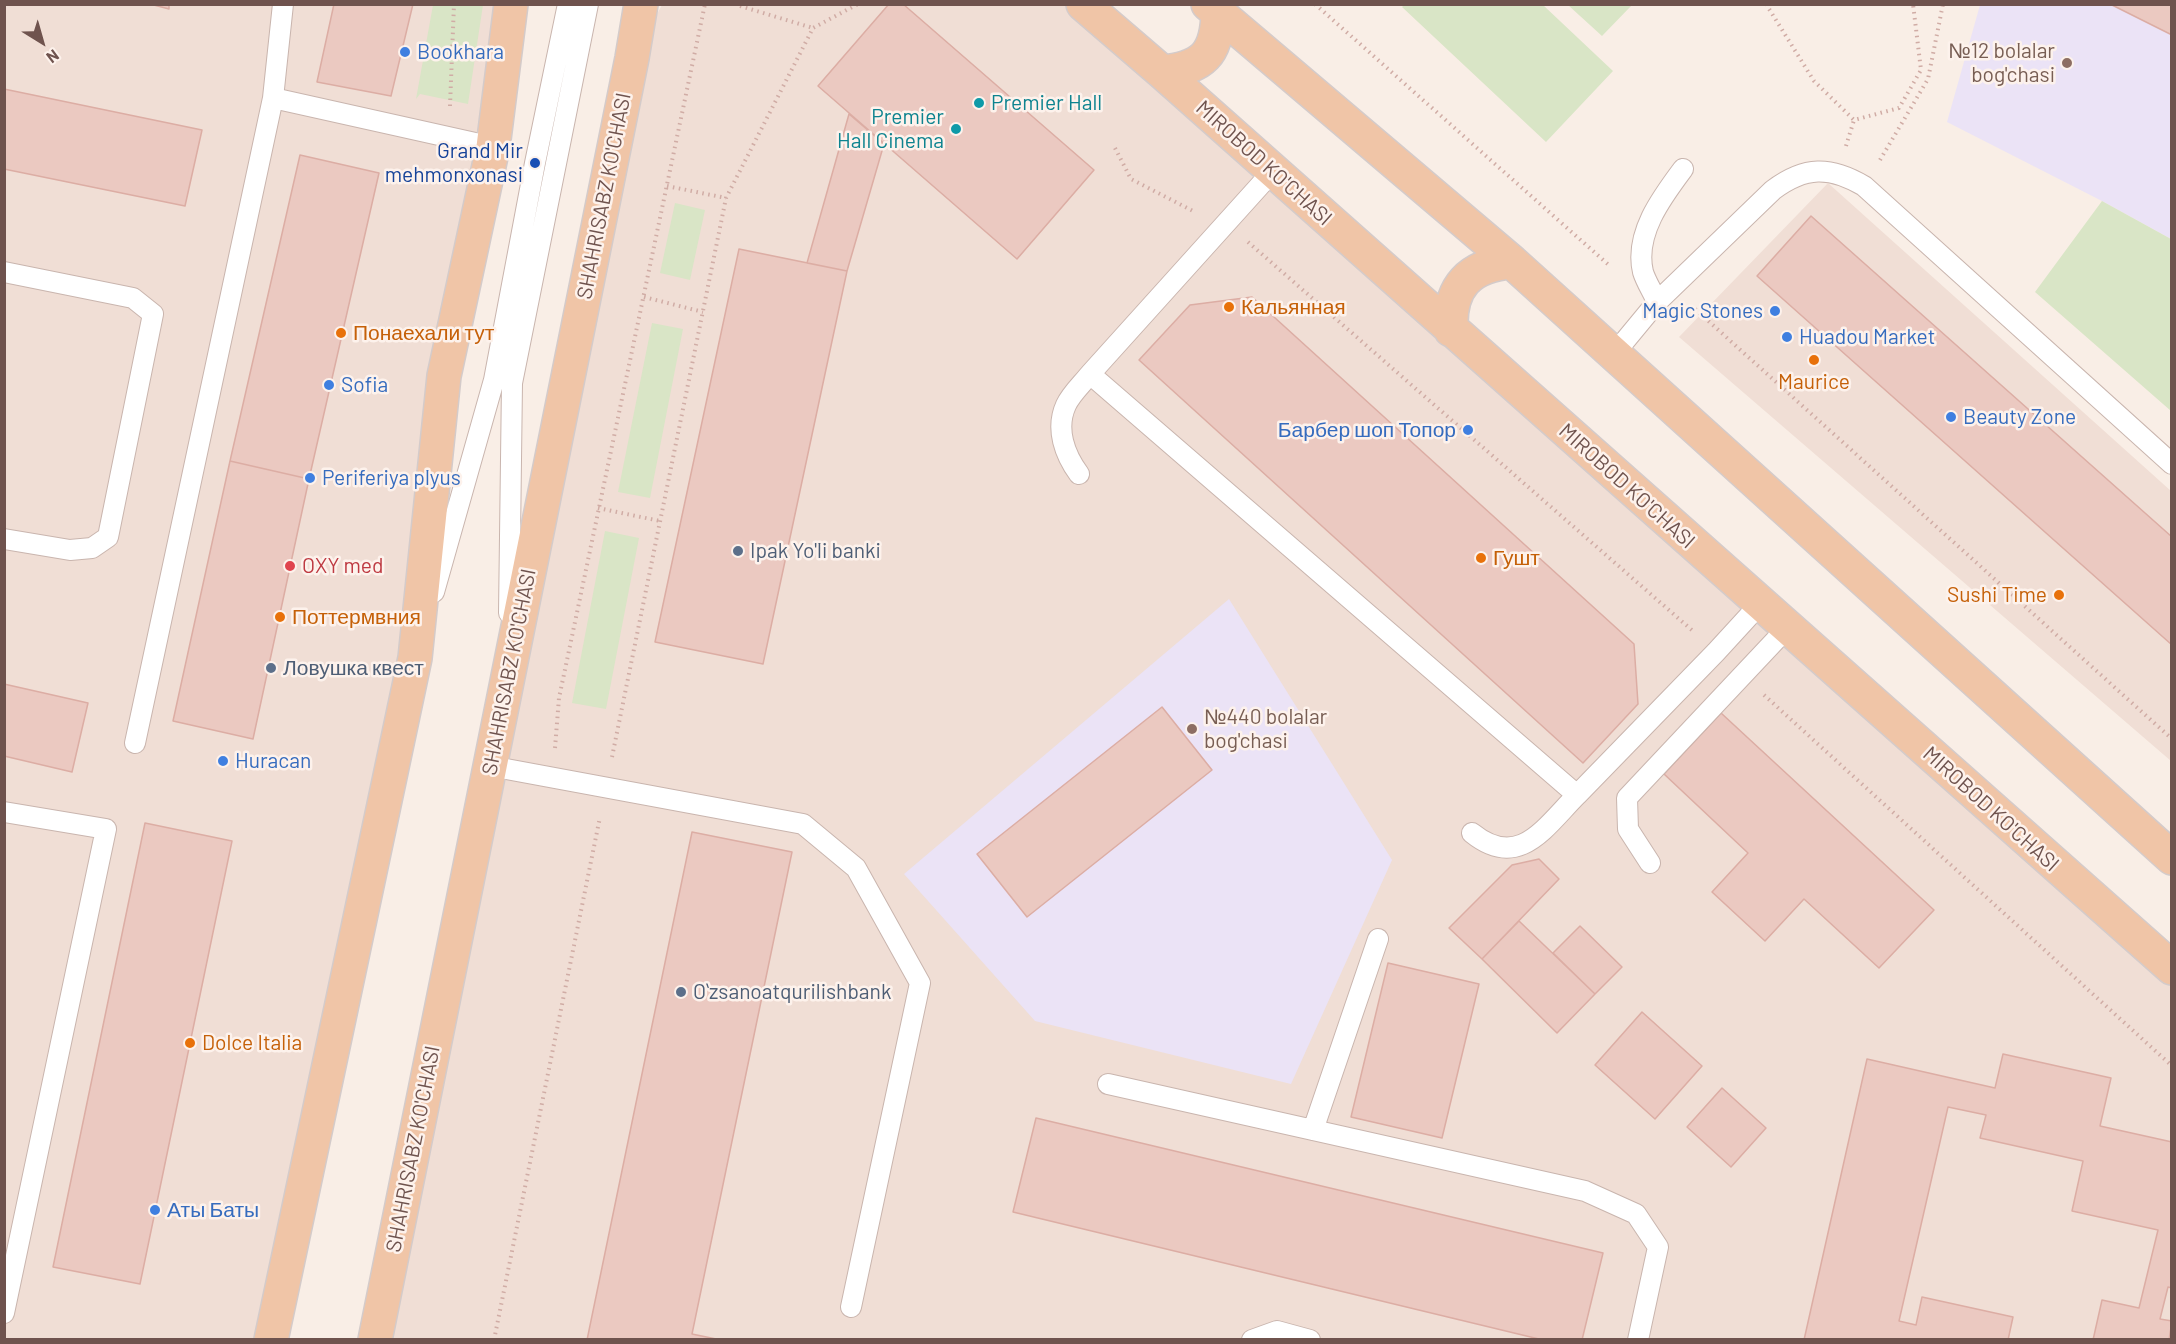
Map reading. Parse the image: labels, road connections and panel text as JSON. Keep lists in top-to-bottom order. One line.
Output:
{"streets":{"main road":["MIROBOD KO'CHASI","SHAHRISABZ KO'CHASI"]},"places":["Bookhara","№12 bolalar bog'chasi","Premier Hall","Premier Hall Cinema","Grand Mir mehmonxonasi","Кальянная","Magic Stones","Понаехали тут","Huadou Market","Maurice","Sofia","Beauty Zone","Барбер шоп Топор","Periferiya plyus","Ipak Yo'li banki","Гушт","OXY med","Sushi Time","Поттермвния","Ловушка квест","№440 bolalar bog'chasi","Huracan","Oʻzsanoatqurilishbank","Dolce Italia","Аты Баты"],"north":"bottom right"}
